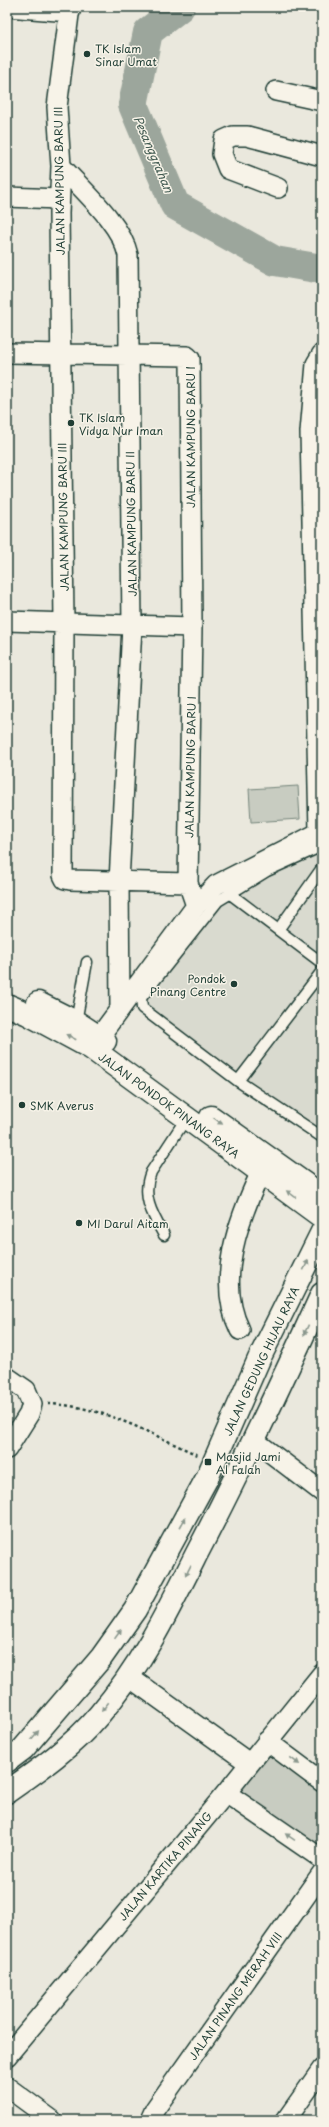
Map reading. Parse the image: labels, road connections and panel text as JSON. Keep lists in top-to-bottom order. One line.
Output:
{"streets":{"main road":["JALAN PONDOK PINANG RAYA","JALAN GEDUNG HIJAU RAYA"],"street":["JALAN KAMPUNG BARU III","JALAN KAMPUNG BARU I","JALAN KAMPUNG BARU II","JALAN KARTIKA PINANG","JALAN PINANG MERAH VIII"]},"crossings":[["JALAN KAMPUNG BARU III","JALAN KAMPUNG BARU I"],["JALAN KAMPUNG BARU III","JALAN KAMPUNG BARU II"],["JALAN KAMPUNG BARU I","JALAN KAMPUNG BARU II"]],"water":["Pesanggrahan"],"places":{"other":["TK Islam Sinar Umat","TK Islam Vidya Nur Iman","Pondok Pinang Centre","SMK Averus","MI Darul Aitam"],"transit":["Masjid Jami Al Falah"]}}
